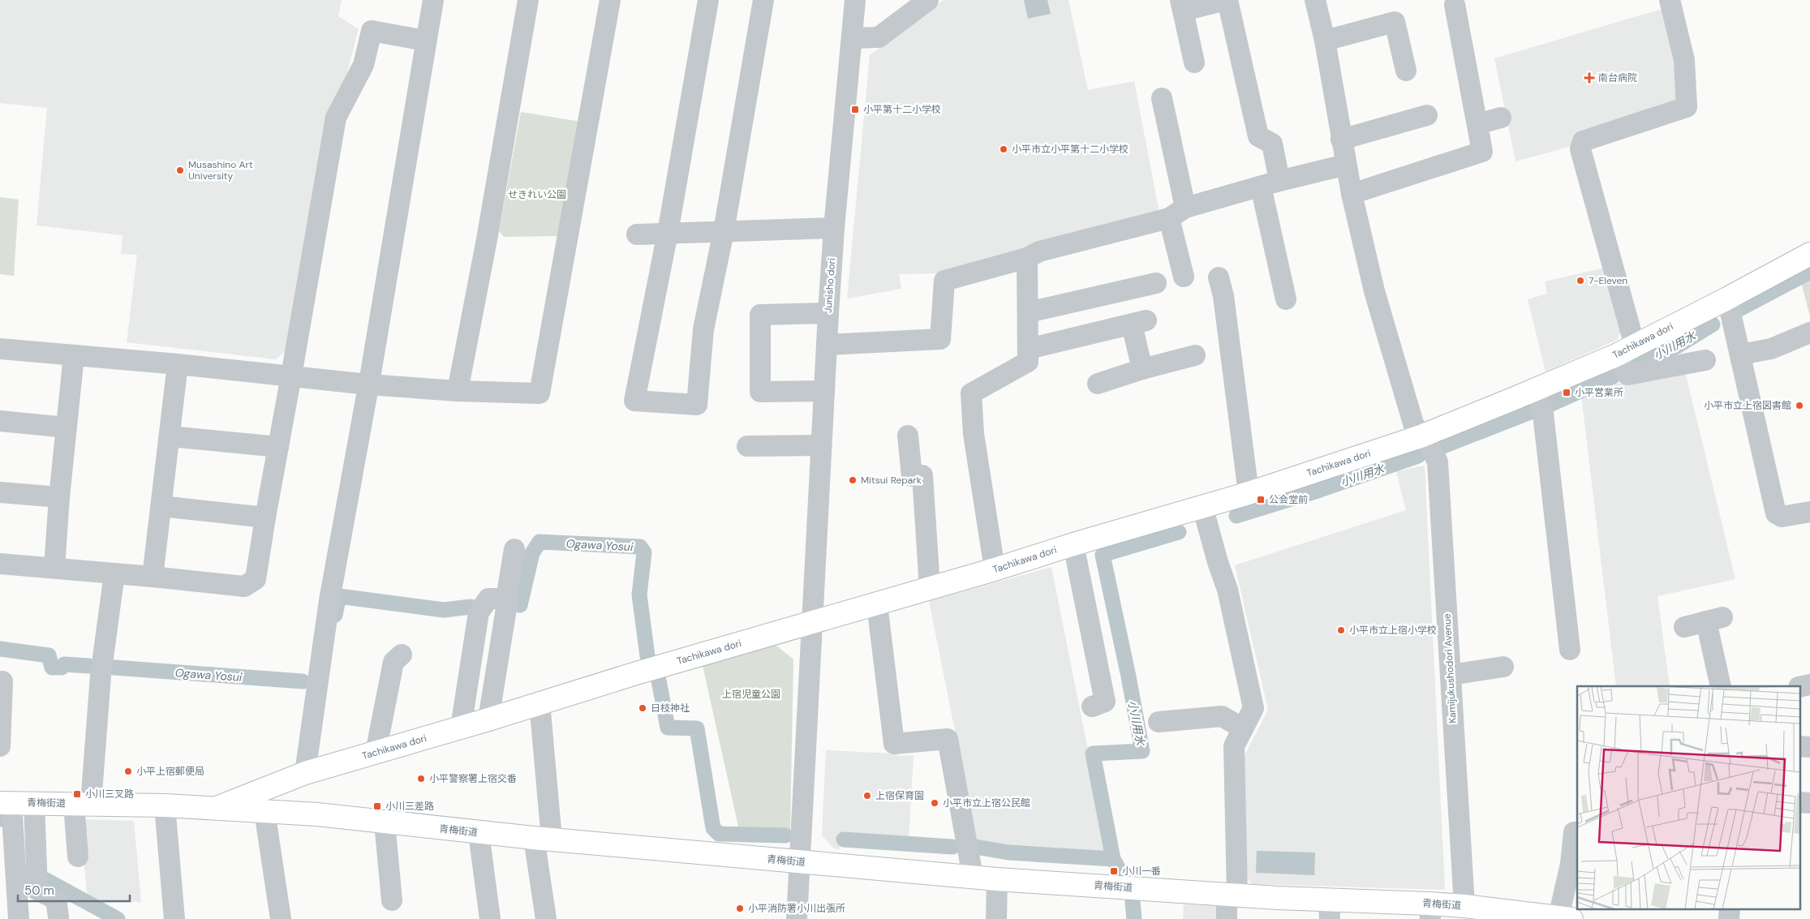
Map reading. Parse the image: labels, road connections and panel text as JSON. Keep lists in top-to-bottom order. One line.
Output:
{"streets":{"main road":["Tachikawa dori","青梅街道"],"street":["Junisho dori","Kamijukushodori Avenue"]},"crossings":[["Junisho dori","Tachikawa dori"],["Junisho dori","青梅街道"],["Tachikawa dori","Kamijukushodori Avenue"],["Tachikawa dori","青梅街道"],["Kamijukushodori Avenue","青梅街道"]],"water":["小川用水","Ogawa Yosui"],"parks":["せきれい公園","上宿児童公園"],"places":{"health":["南台病院"],"transit":["小平第十二小学校","小平営業所","公会堂前","小川三叉路","小川三差路","小川一番"],"other":["小平市立小平第十二小学校","Musashino Art University","7-Eleven","小平市立上宿図書館","Mitsui Repark","小平市立上宿小学校","日枝神社","小平上宿郵便局","小平警察署上宿交番","上宿保育園","小平市立上宿公民館","小平消防署小川出張所"]},"scale_bar":"50 m"}
